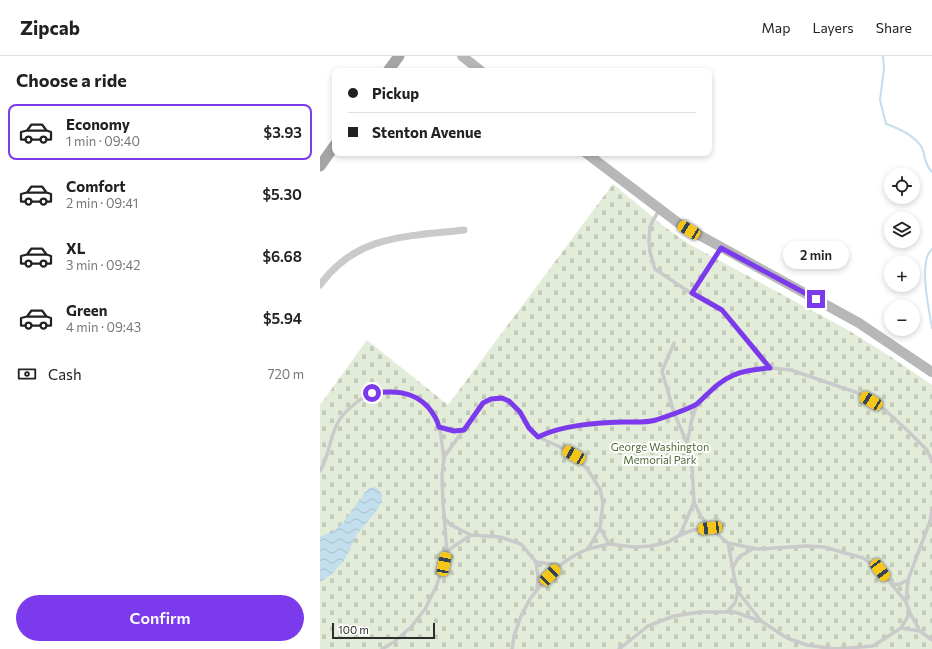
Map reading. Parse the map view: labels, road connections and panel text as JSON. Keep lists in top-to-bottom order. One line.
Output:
{"parks":["George Washington Memorial Park"],"scale_bar":"100 m","page":{"header":"Zipcab","nav":["Map","Layers","Share"],"heading":"Choose a ride","banner":["Pickup","Stenton Avenue"],"list":[{"name":"Economy","note":"1 min · 09:40","value":"$3.93"},{"name":"Comfort","note":"2 min · 09:41","value":"$5.30"},{"name":"XL","note":"3 min · 09:42","value":"$6.68"},{"name":"Green","note":"4 min · 09:43","value":"$5.94"}],"map_buttons":["+","−"],"bubble":"2 min","pay":["Cash","720 m"],"buttons":"Confirm","scale":"100 m"}}
